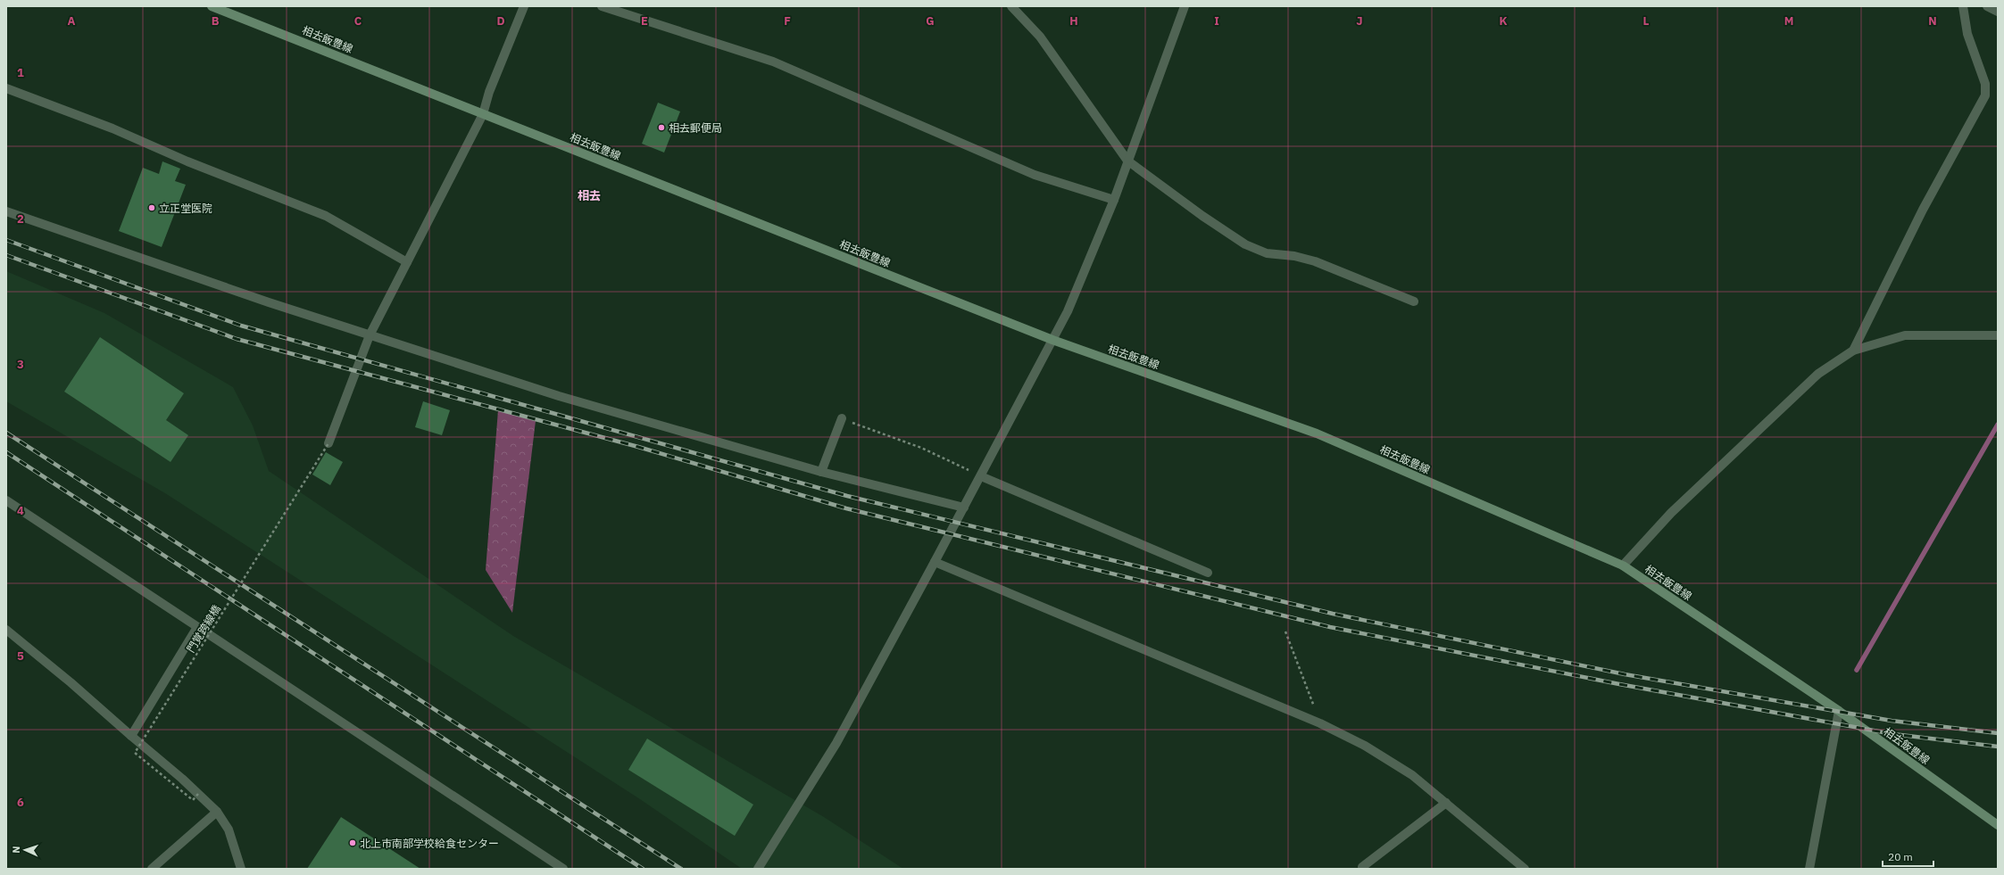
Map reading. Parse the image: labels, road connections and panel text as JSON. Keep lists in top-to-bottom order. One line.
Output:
{"streets":{"main road":["相去飯豊線"],"path":["門覚跨線橋"]},"districts":["相去"],"places":["相去郵便局","立正堂医院","北上市南部学校給食センター"],"scale_bar":"20 m","north":"left","grid":{"columns":["A","B","C","D","E","F","G","H","I","J","K","L","M","N"],"rows":["1","2","3","4","5","6"]}}
